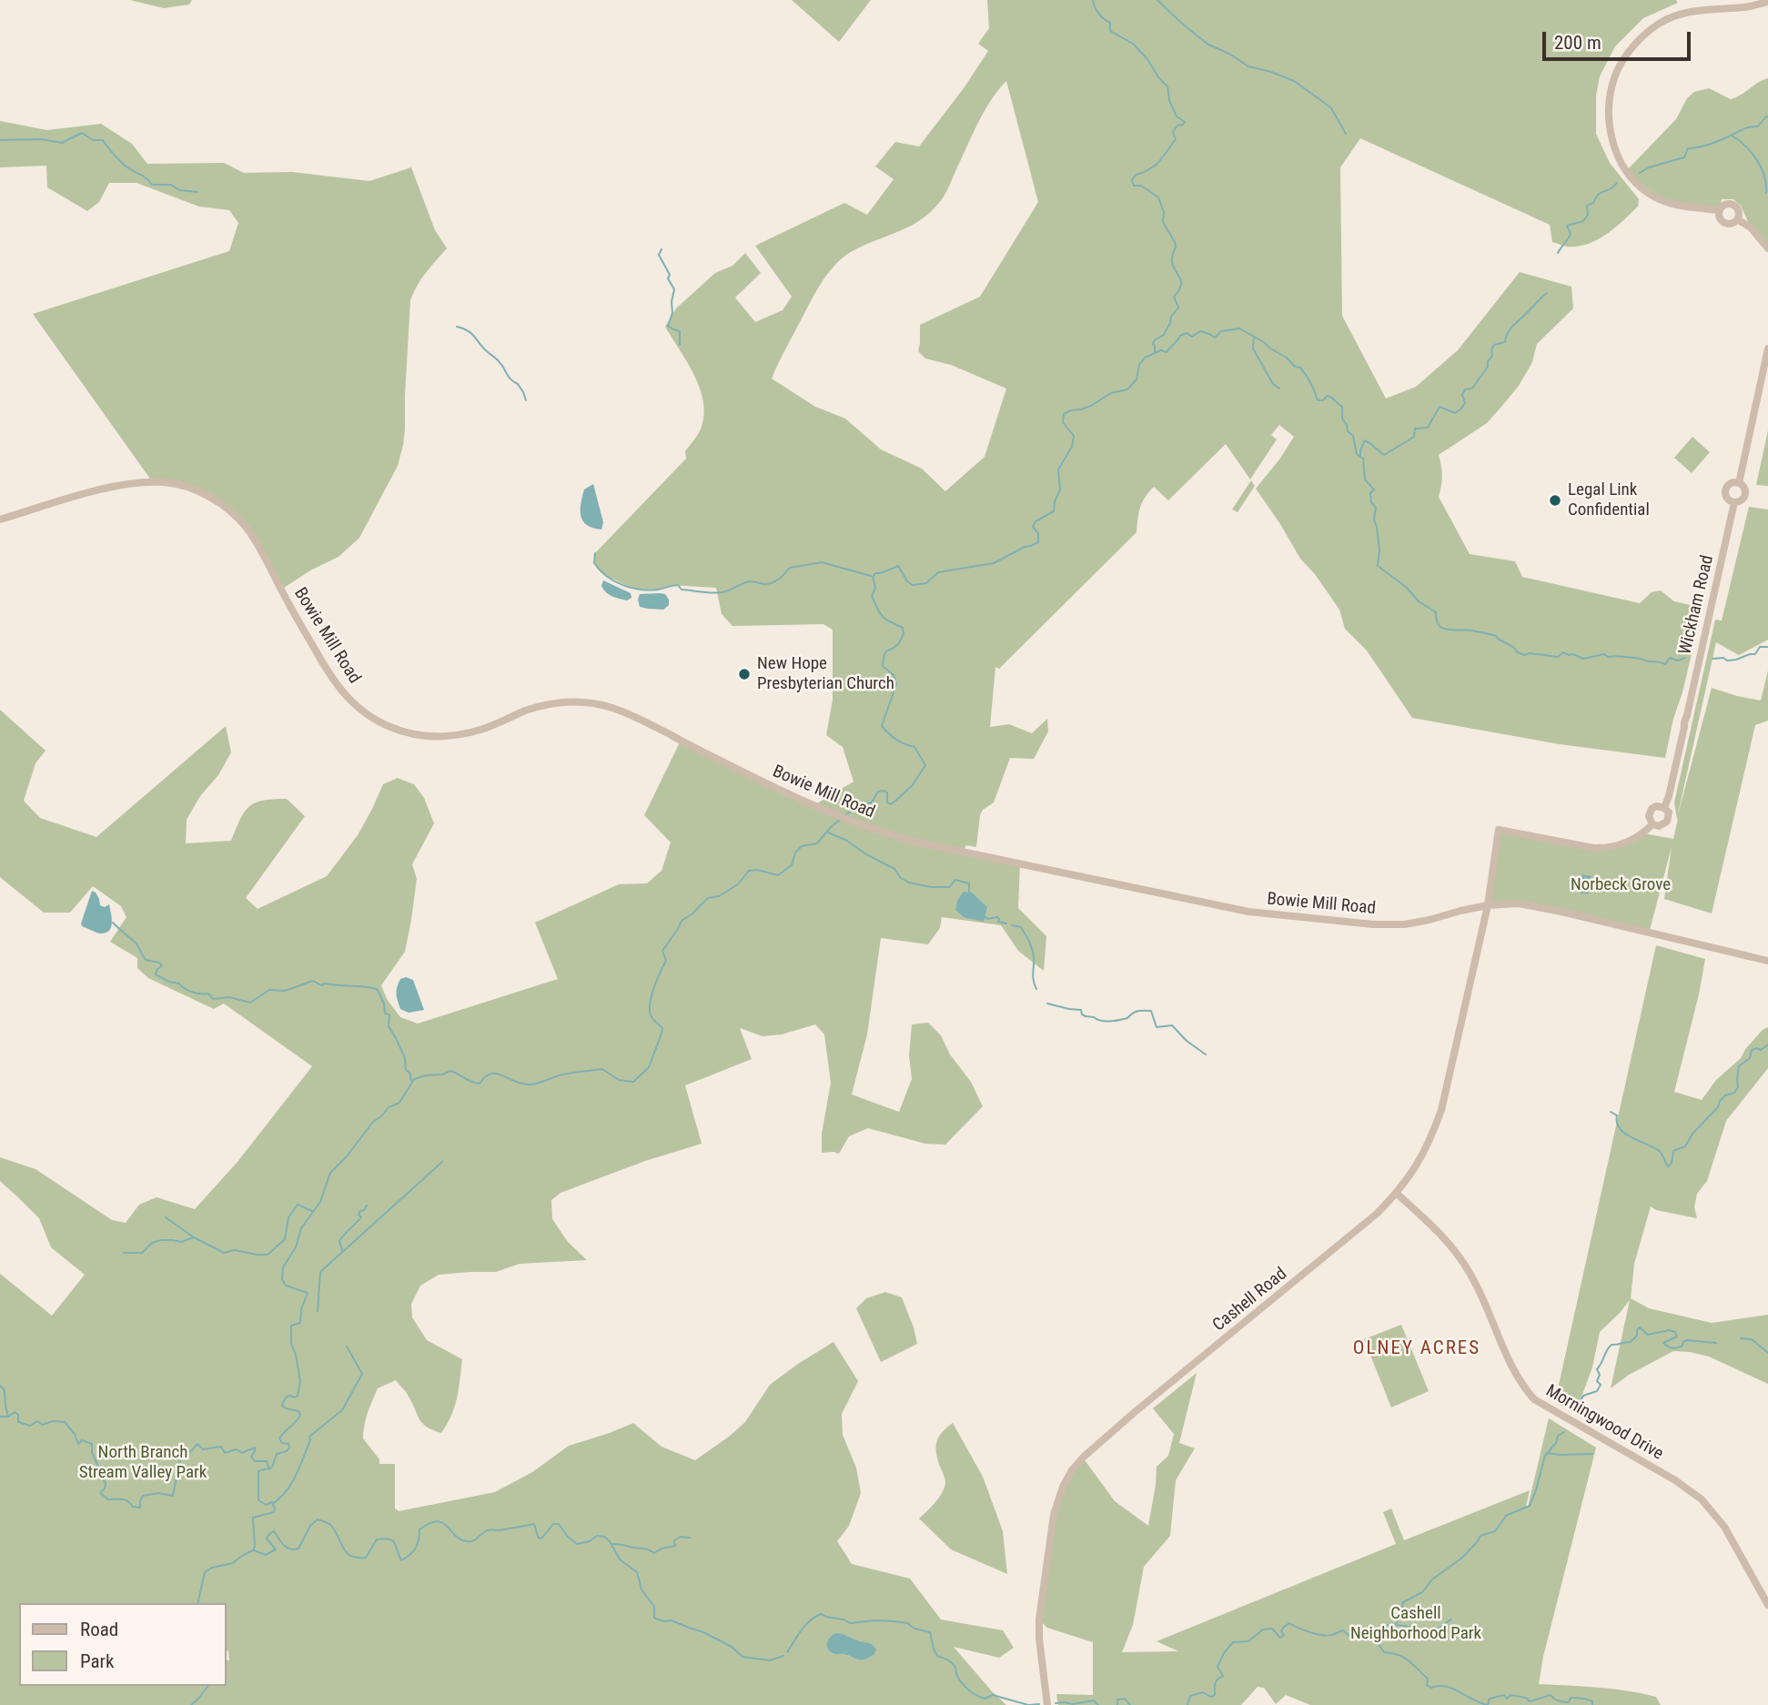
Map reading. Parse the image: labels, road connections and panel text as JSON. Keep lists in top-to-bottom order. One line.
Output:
{"streets":{"street":["Wickham Road","Bowie Mill Road","Cashell Road","Morningwood Drive"]},"crossings":[["Bowie Mill Road","Cashell Road"],["Cashell Road","Morningwood Drive"]],"districts":["OLNEY ACRES"],"parks":["Norbeck Grove","North Branch Stream Valley Park","Cashell Neighborhood Park"],"places":["Legal Link Confidential","New Hope Presbyterian Church"],"legend":["Road","Park"],"scale_bar":"200 m"}
